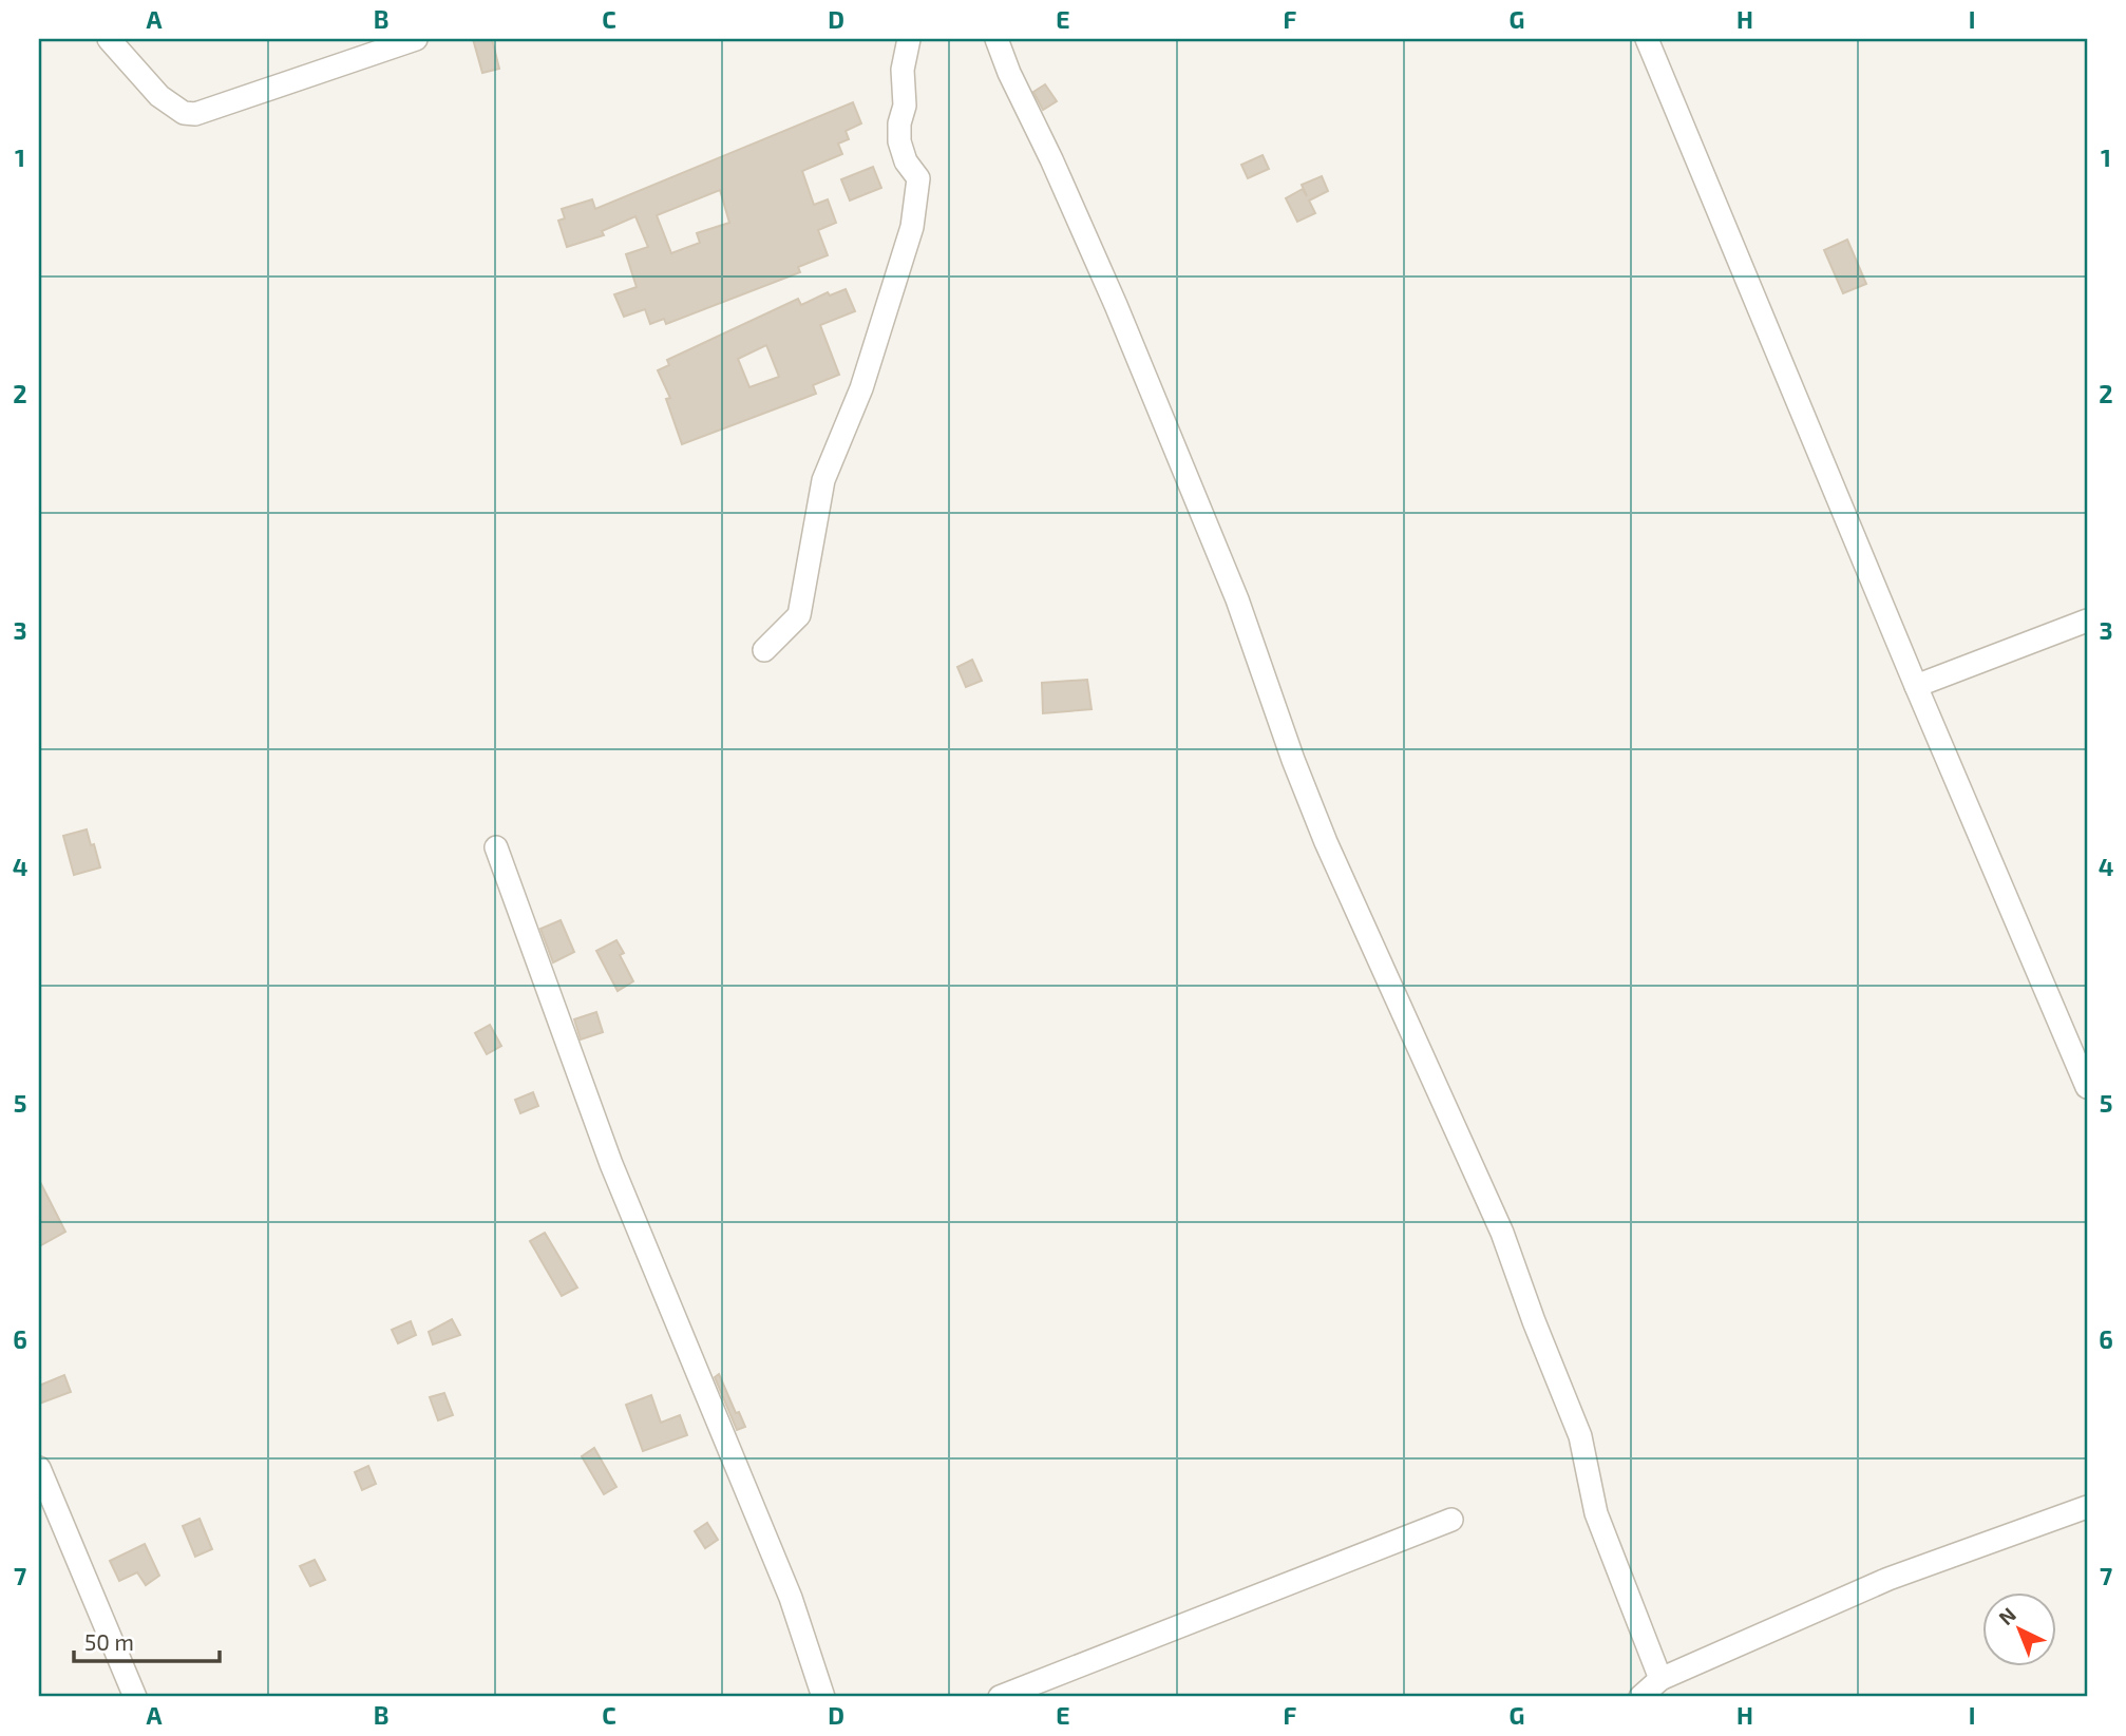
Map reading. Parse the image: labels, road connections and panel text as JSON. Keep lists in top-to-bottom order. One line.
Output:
{"scale_bar":"50 m","north":"top left","grid":{"columns":["A","B","C","D","E","F","G","H","I"],"rows":["1","2","3","4","5","6","7"]}}
